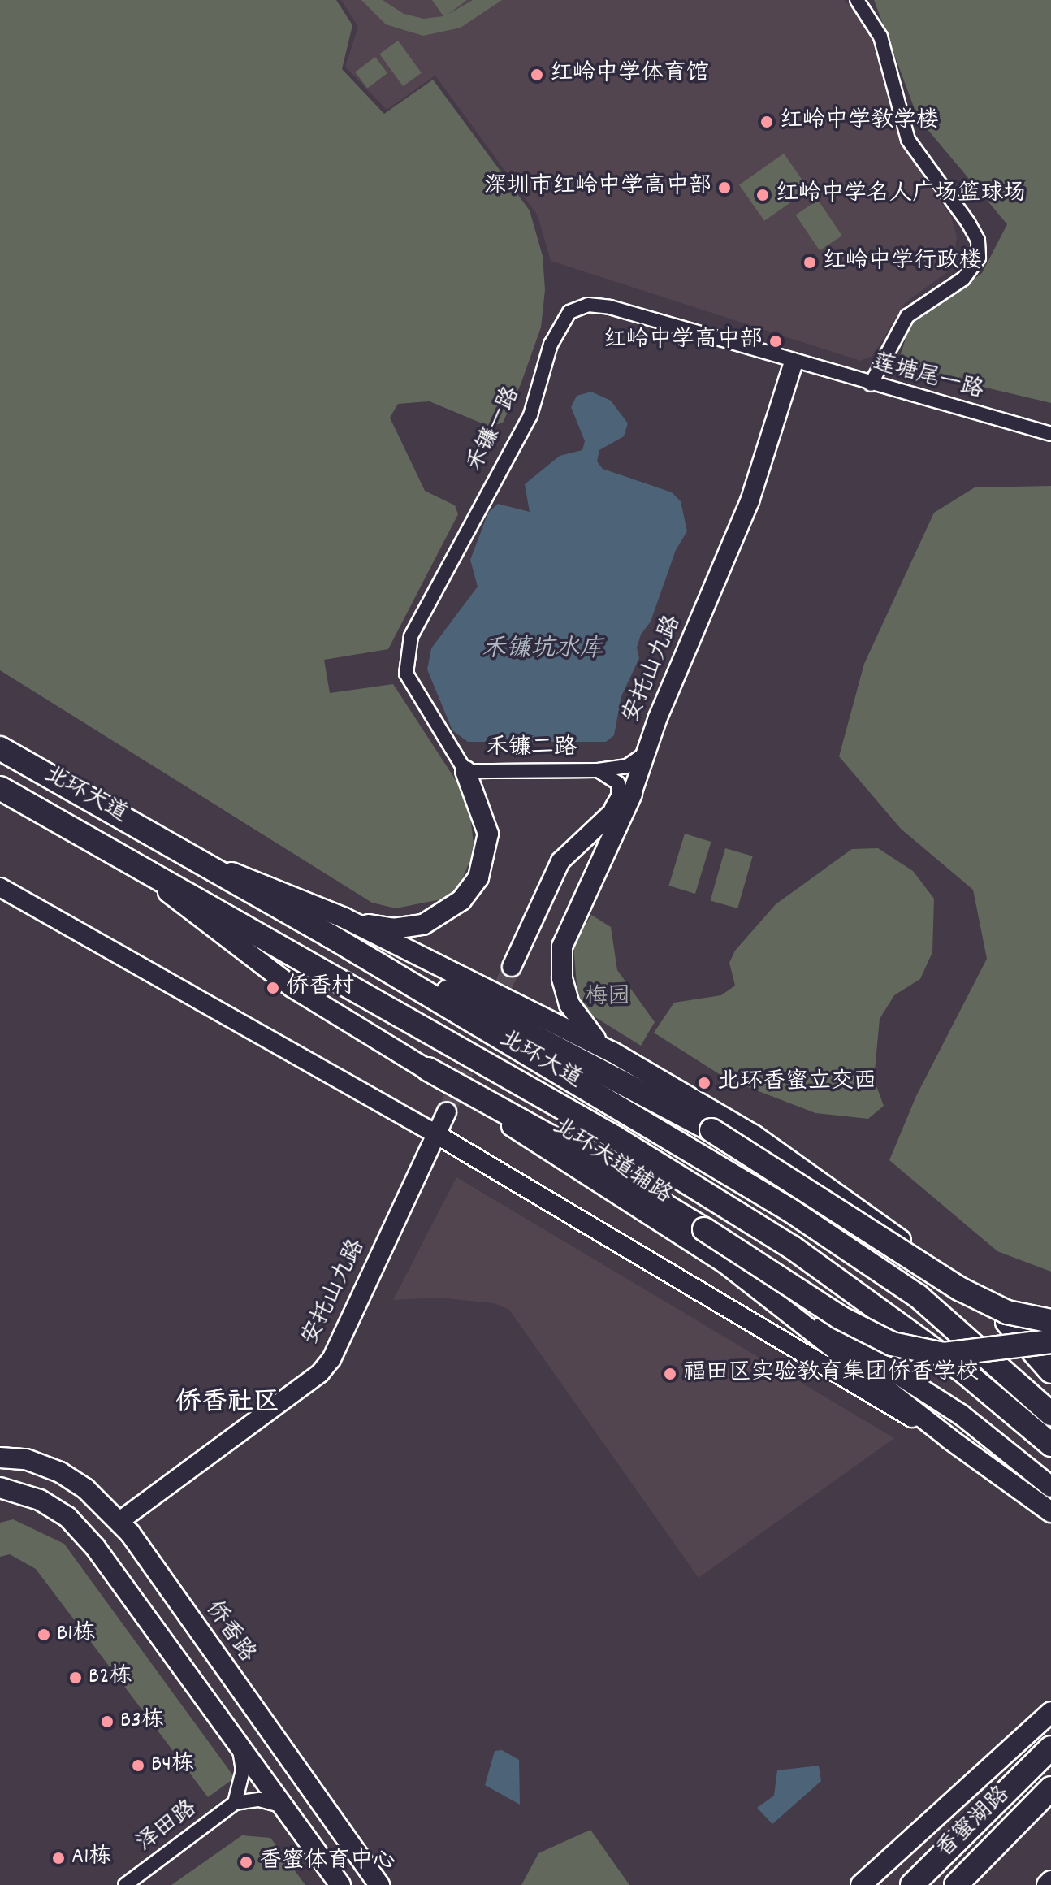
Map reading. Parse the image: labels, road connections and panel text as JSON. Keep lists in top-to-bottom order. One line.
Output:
{"streets":{"highway":["北环大道","香蜜湖路"],"main road":["北环大道辅路","侨香路"],"street":["莲塘尾一路","禾镰一路","安托山九路","禾镰二路","泽田路"]},"crossings":[["莲塘尾一路","禾镰一路"],["莲塘尾一路","安托山九路"],["禾镰一路","安托山九路"],["禾镰一路","禾镰二路"],["安托山九路","禾镰二路"],["安托山九路","侨香路"],["北环大道","北环大道辅路"]],"districts":["侨香社区"],"water":["禾镰坑水库"],"parks":["梅园"],"places":["红岭中学体育馆","红岭中学教学楼","深圳市红岭中学高中部","红岭中学名人广场篮球场","红岭中学行政楼","红岭中学高中部","侨香村","北环香蜜立交西","福田区实验教育集团侨香学校","B1栋","B2栋","B3栋","B4栋","A1栋","香蜜体育中心"]}
